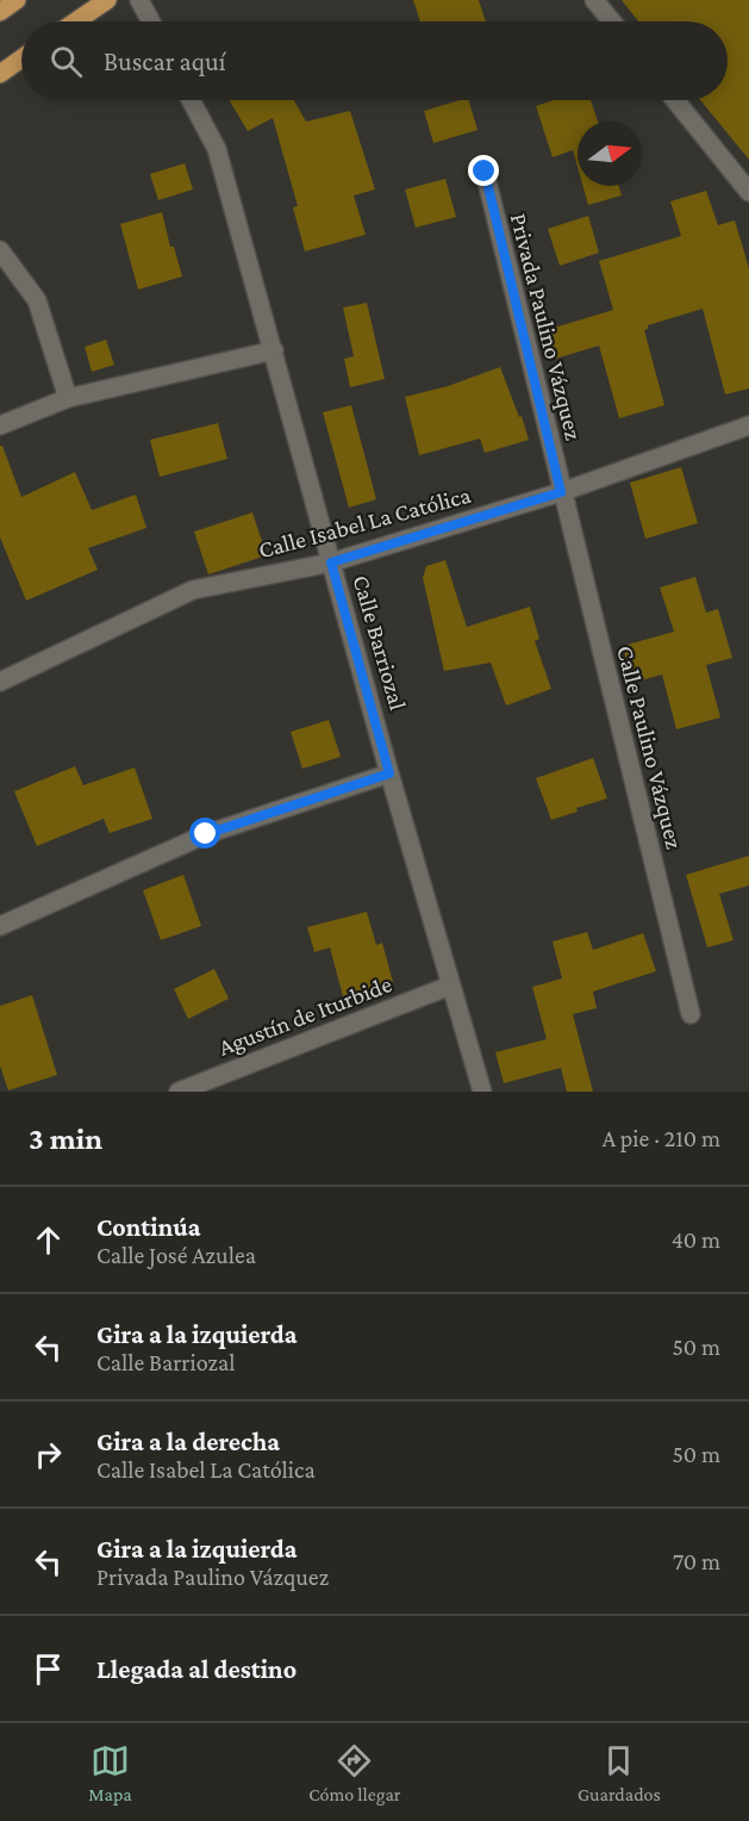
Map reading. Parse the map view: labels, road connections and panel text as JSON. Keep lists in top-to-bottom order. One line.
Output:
{"streets":{"street":["Privada Paulino Vázquez","Calle Isabel La Católica","Calle Barriozal","Calle Paulino Vázquez","Agustín de Iturbide"]},"crossings":[["Privada Paulino Vázquez","Calle Isabel La Católica"],["Privada Paulino Vázquez","Calle Paulino Vázquez"],["Calle Isabel La Católica","Calle Barriozal"],["Calle Isabel La Católica","Calle Paulino Vázquez"],["Calle Barriozal","Agustín de Iturbide"]],"north":"right","page":{"search":"Buscar aquí","heading":["3 min","A pie · 210 m"],"list":[["Continúa","Calle José Azulea","40 m"],["Gira a la izquierda","Calle Barriozal","50 m"],["Gira a la derecha","Calle Isabel La Católica","50 m"],["Gira a la izquierda","Privada Paulino Vázquez","70 m"],"Llegada al destino"],"nav":["Mapa","Cómo llegar","Guardados"]}}
